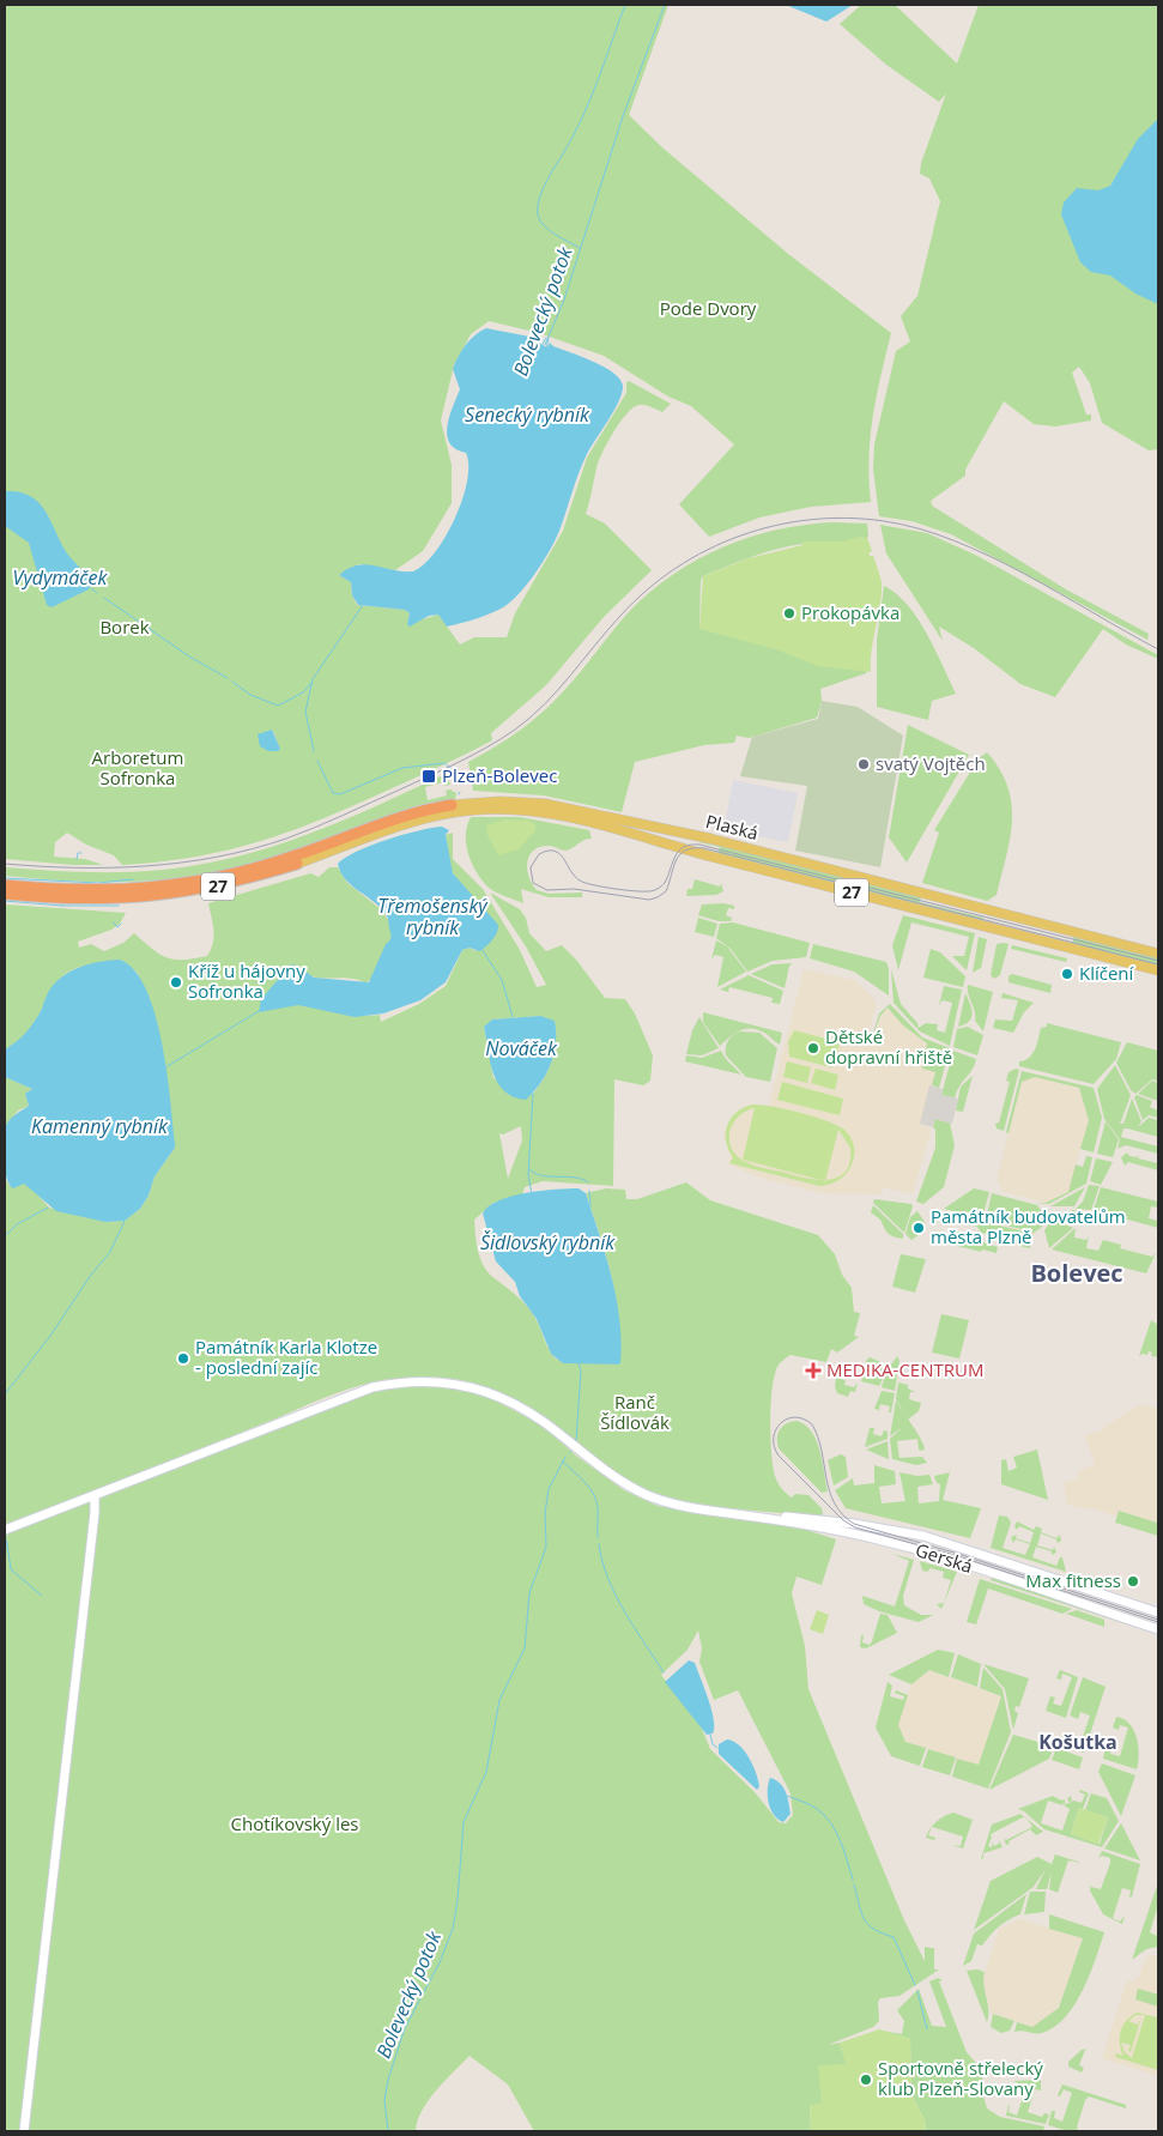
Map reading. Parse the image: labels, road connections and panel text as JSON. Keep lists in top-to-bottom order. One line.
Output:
{"streets":{"highway":["Plaská","27"],"street":["Gerská"]},"crossings":[["Plaská","27"]],"districts":["Bolevec","Košutka"],"water":["Bolevecký potok","Senecký rybník","Vydymáček","Třemošenský rybník","Nováček","Kamenný rybník","Šidlovský rybník"],"parks":["Pode Dvory","Borek","Arboretum Sofronka","Ranč Šídlovák","Chotíkovský les"],"places":{"other":["Prokopávka","svatý Vojtěch","Klíčení","Kříž u hájovny Sofronka","Dětské dopravní hřiště","Památník budovatelům města Plzně","Památník Karla Klotze - poslední zajíc","Max fitness","Sportovně střelecký klub Plzeň-Slovany"],"transit":["Plzeň-Bolevec"],"health":["MEDIKA-CENTRUM"]}}
